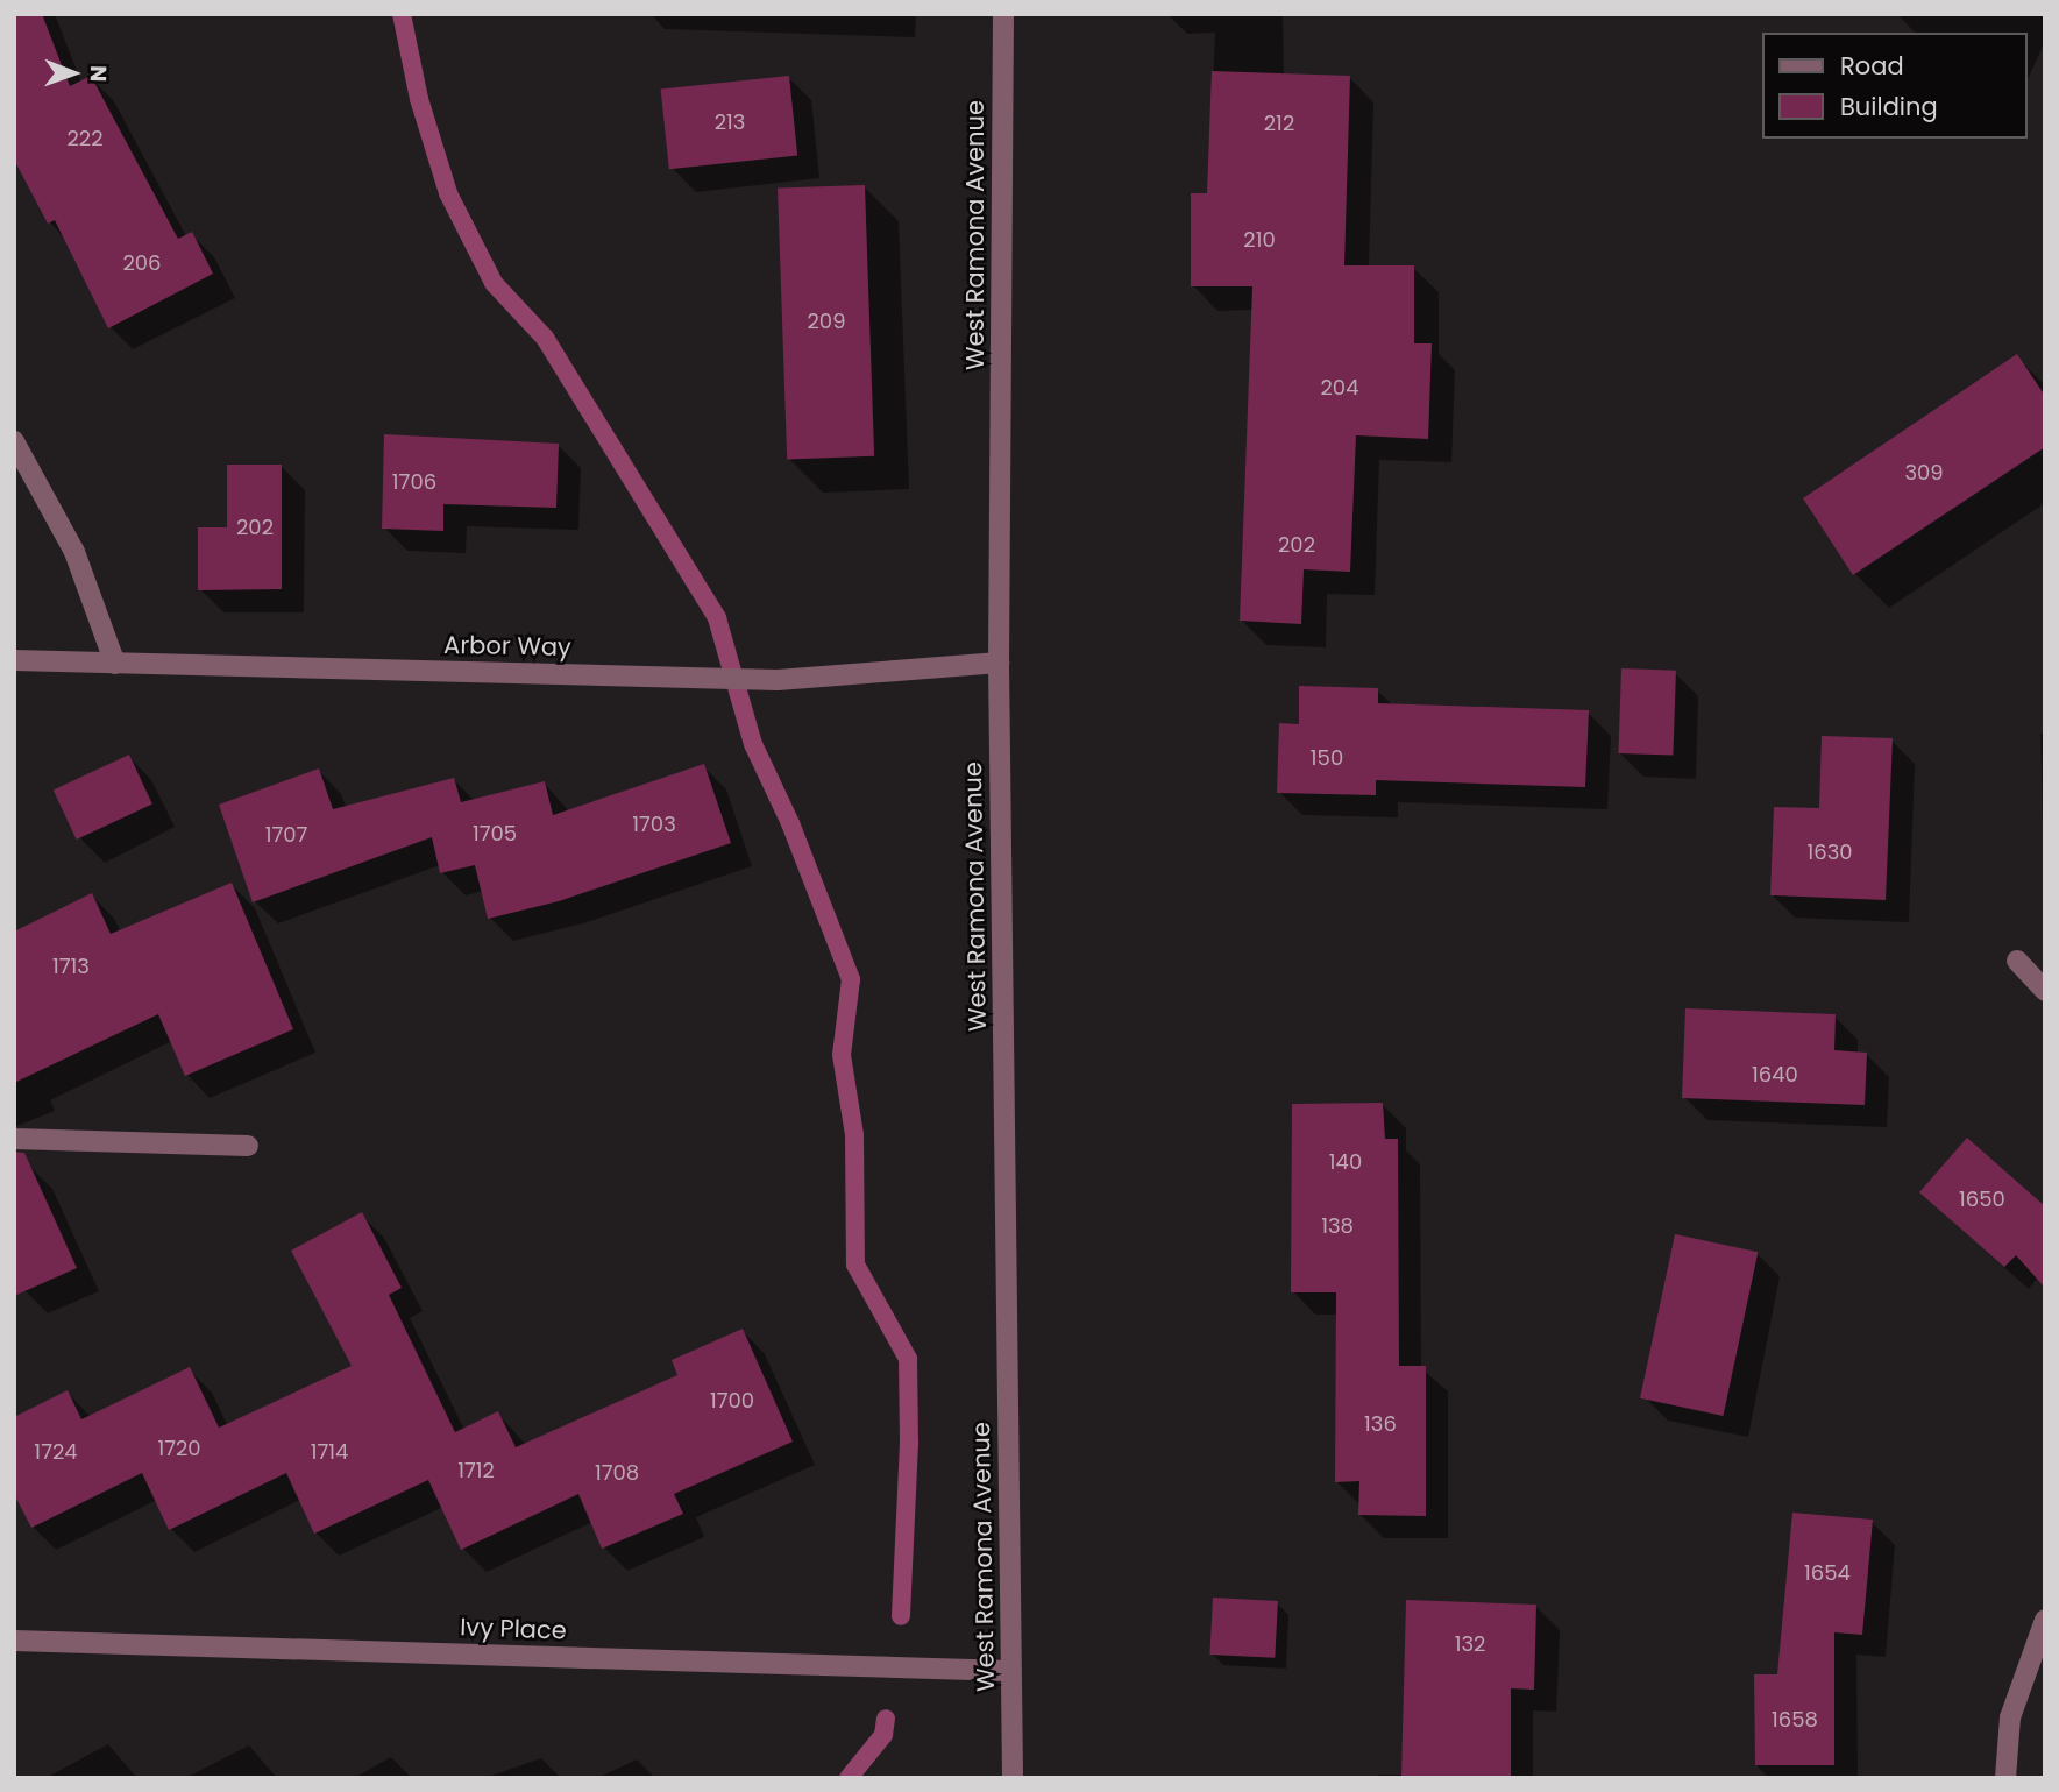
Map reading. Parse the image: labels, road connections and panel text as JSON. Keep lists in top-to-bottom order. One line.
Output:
{"streets":{"street":["West Ramona Avenue","Arbor Way","Ivy Place"]},"crossings":[["West Ramona Avenue","Arbor Way"],["West Ramona Avenue","Ivy Place"]],"house_numbers":["213","212","222","210","206","209","204","309","1706","202","202","150","1703","1705","1707","1630","1713","1640","140","1650","138","1700","136","1720","1724","1714","1712","1708","1654","132","1658"],"legend":["Road","Building"],"north":"right"}
